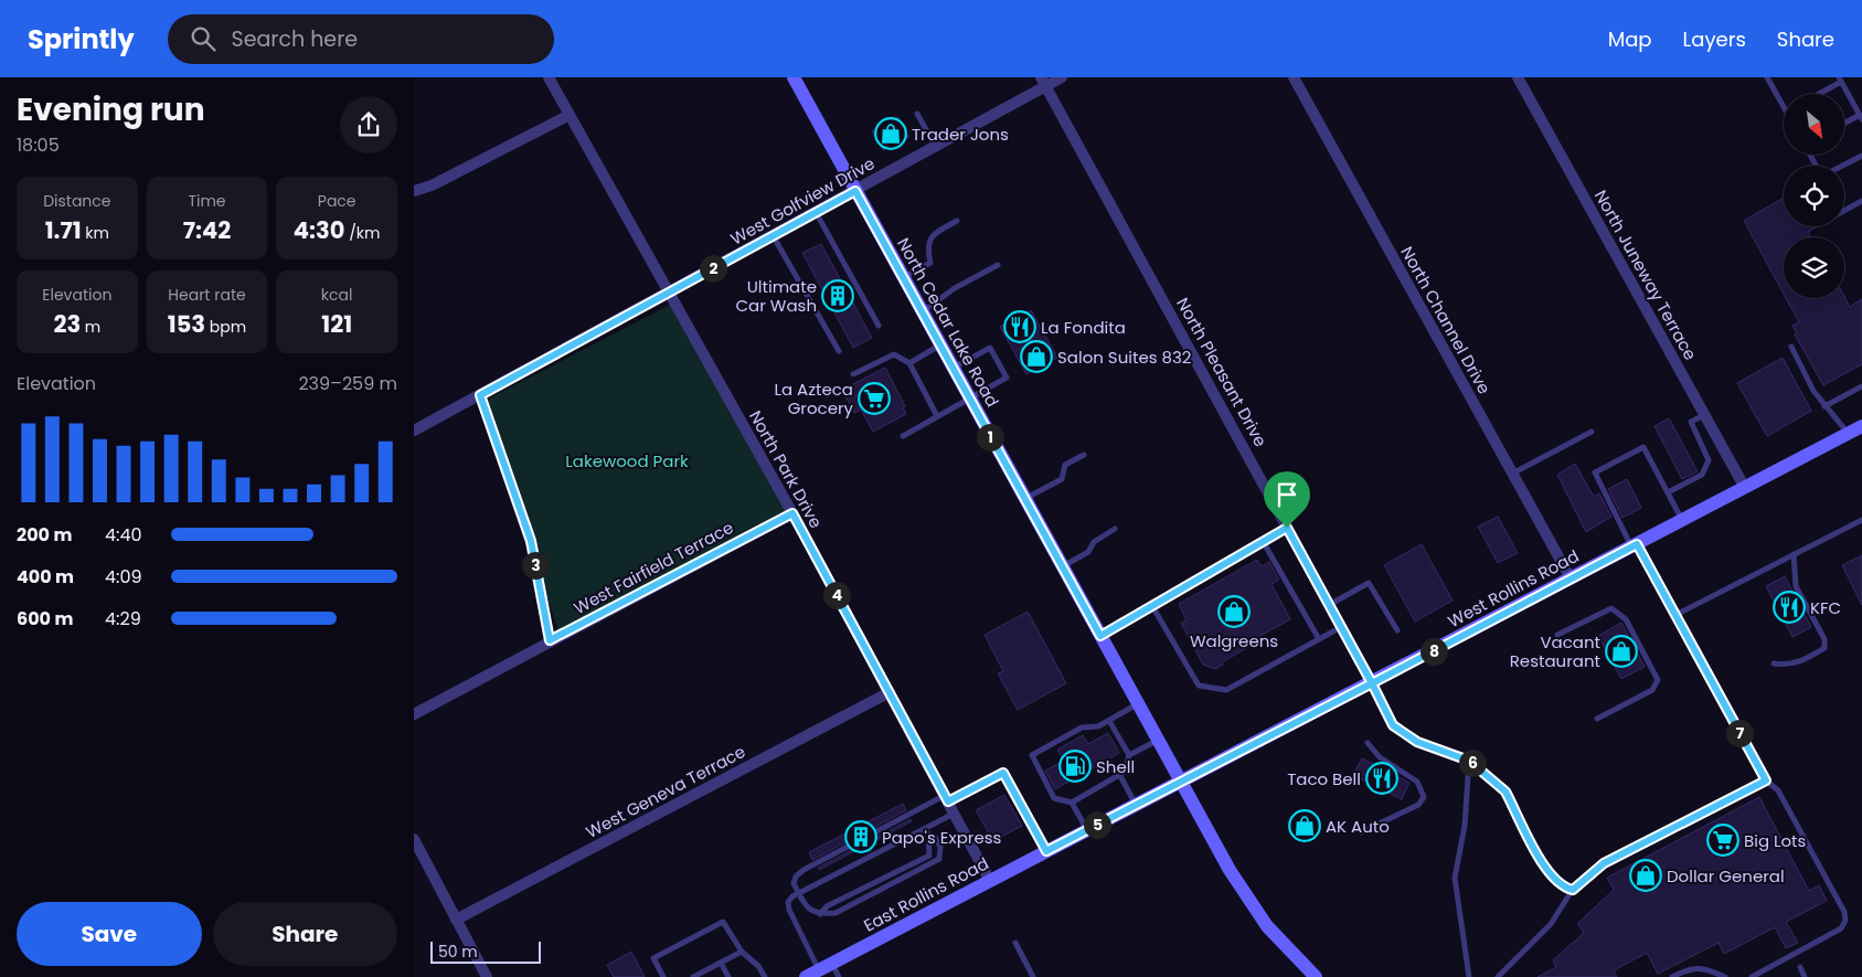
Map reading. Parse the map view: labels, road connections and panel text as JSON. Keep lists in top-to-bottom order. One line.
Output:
{"streets":{"main road":["North Cedar Lake Road","West Rollins Road","East Rollins Road"],"street":["West Golfview Drive","North Juneway Terrace","North Channel Drive","North Pleasant Drive","North Park Drive","West Fairfield Terrace","West Geneva Terrace"]},"crossings":[["West Golfview Drive","North Cedar Lake Road"],["West Golfview Drive","North Pleasant Drive"],["West Golfview Drive","North Park Drive"],["North Juneway Terrace","West Rollins Road"],["North Channel Drive","West Rollins Road"],["North Cedar Lake Road","West Rollins Road"],["North Cedar Lake Road","East Rollins Road"],["North Pleasant Drive","West Rollins Road"],["North Park Drive","West Fairfield Terrace"],["North Park Drive","West Geneva Terrace"],["North Park Drive","East Rollins Road"],["West Rollins Road","East Rollins Road"]],"parks":["Lakewood Park"],"places":{"shop":["Trader Jons","Salon Suites 832","Walgreens","Vacant Restaurant","AK Auto","Dollar General"],"building":["Ultimate Car Wash","Papo's Express"],"restaurant":["La Fondita","KFC","Taco Bell"],"supermarket":["La Azteca Grocery","Big Lots"],"fuel station":["Shell"]},"scale_bar":"50 m","north":"bottom right","page":{"header":"Sprintly","search":"Search here","nav":["Map","Layers","Share"],"heading":["Evening run","18:05"],"stats":[["Distance","1.71 km"],["Time","7:42"],["Pace","4:30 /km"],["Elevation","23 m"],["Heart rate","153 bpm"],["kcal","121"]],"pins":["2","1","3","4","8","7","6","5"],"chart":["Elevation","239–259 m"],"list":[{"name":"200 m","note":"4:40"},{"name":"400 m","note":"4:09"},{"name":"600 m","note":"4:29"}],"buttons":["Save","Share"],"scale":"50 m"}}
